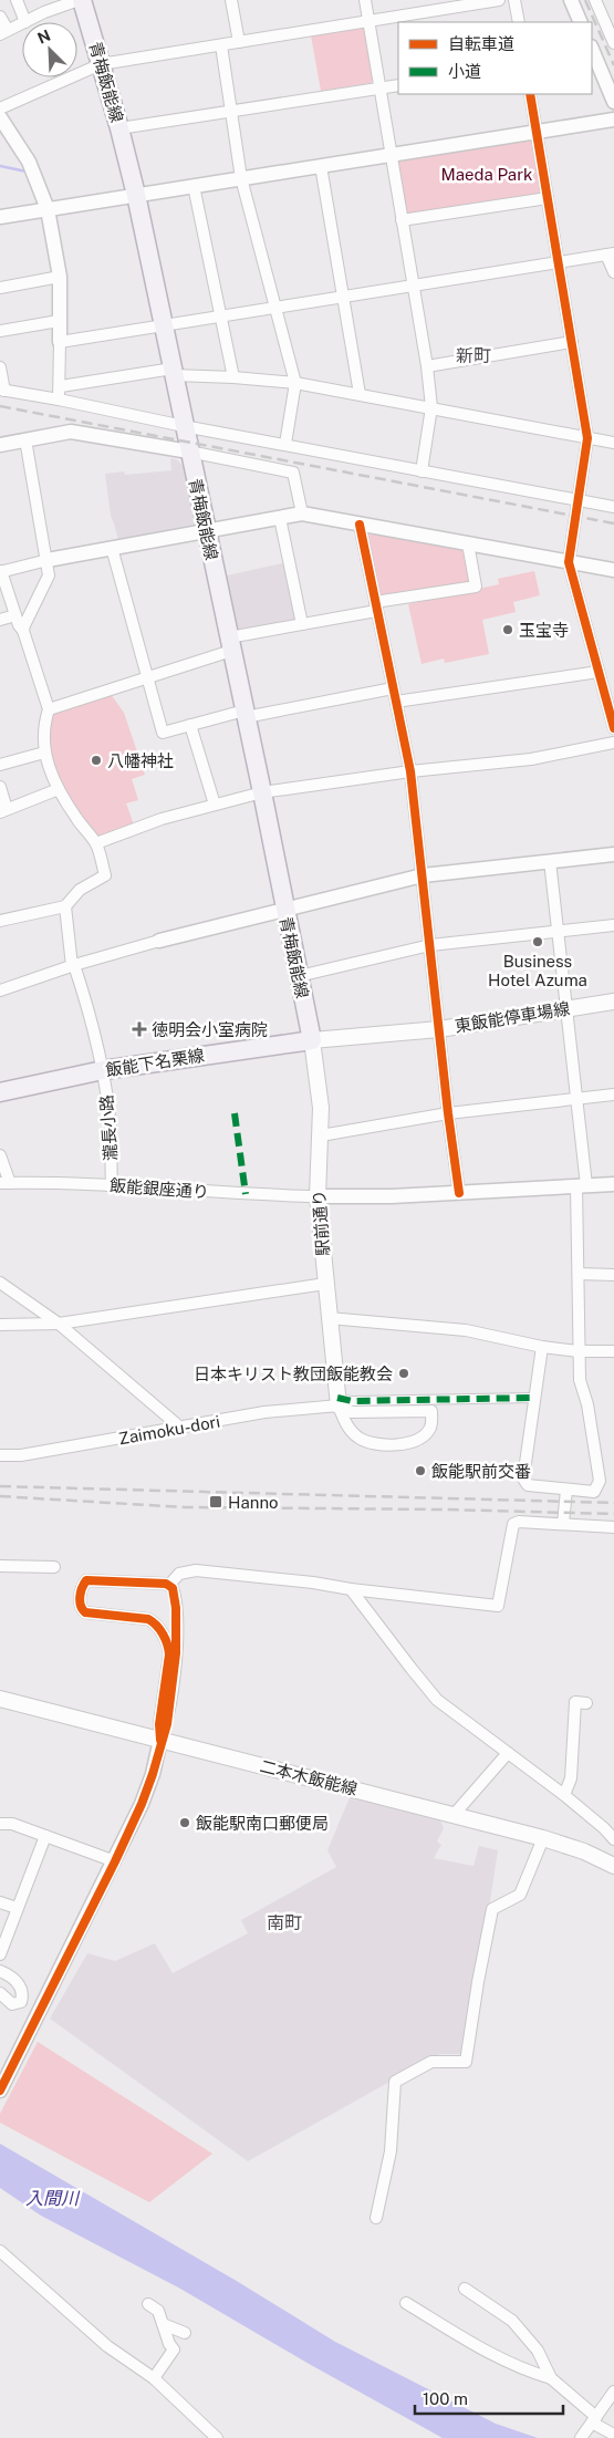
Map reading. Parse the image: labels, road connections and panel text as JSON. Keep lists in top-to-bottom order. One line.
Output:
{"streets":{"main road":["青梅飯能線","東飯能停車場線","飯能下名栗線","駅前通り","二本木飯能線"],"street":["瀧長小路","飯能銀座通り","Zaimoku-dori"]},"crossings":[["青梅飯能線","東飯能停車場線"],["青梅飯能線","飯能下名栗線"],["青梅飯能線","駅前通り"],["東飯能停車場線","飯能下名栗線"],["東飯能停車場線","駅前通り"],["飯能下名栗線","瀧長小路"],["飯能下名栗線","駅前通り"],["瀧長小路","飯能銀座通り"],["飯能銀座通り","駅前通り"],["駅前通り","Zaimoku-dori"]],"districts":["新町","南町"],"water":["入間川"],"parks":["Maeda Park"],"places":{"other":["玉宝寺","八幡神社","Business Hotel Azuma","日本キリスト教団飯能教会","飯能駅前交番","飯能駅南口郵便局"],"health":["徳明会小室病院"],"transit":["Hanno"]},"legend":["自転車道","小道"],"scale_bar":"100 m","north":"top left"}
